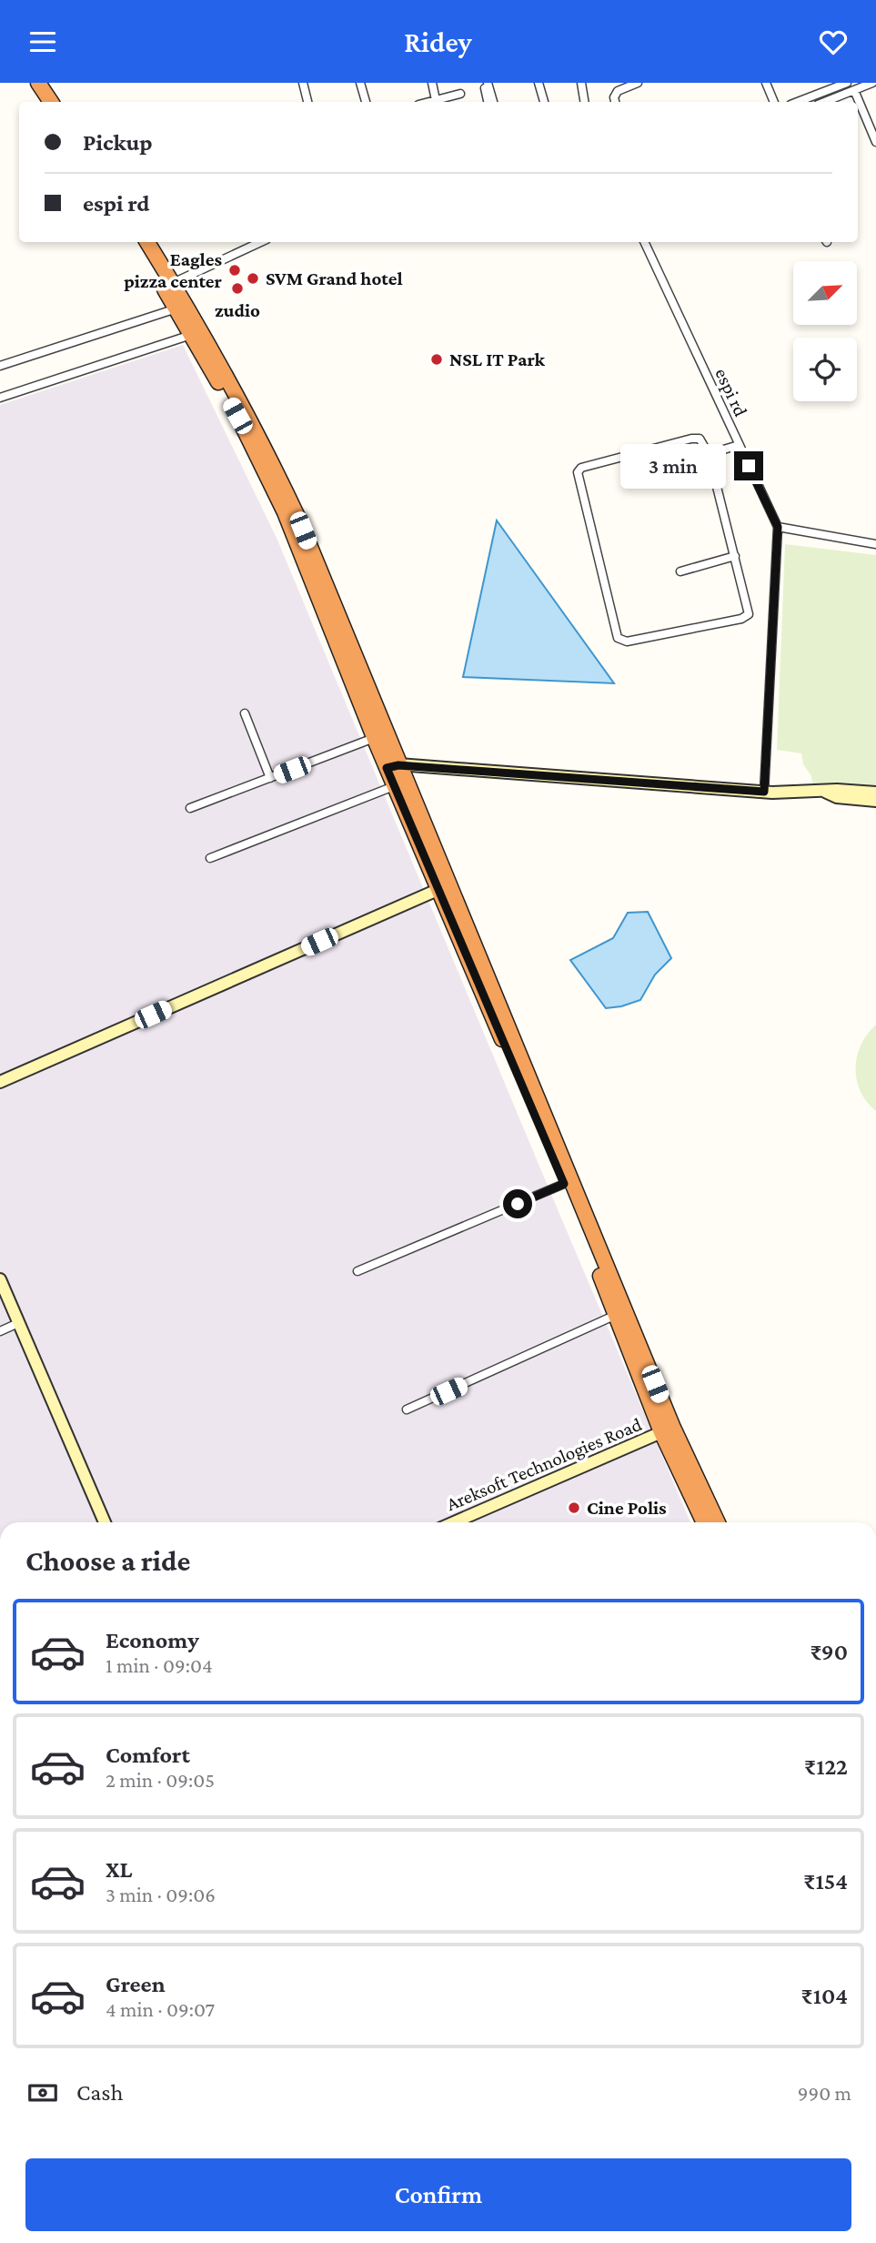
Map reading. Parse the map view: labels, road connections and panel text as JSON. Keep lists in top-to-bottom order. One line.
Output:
{"streets":{"street":["espi rd","Areksoft Technologies Road"]},"places":["Eagles pizza center","SVM Grand hotel","zudio","NSL IT Park","Cine Polis"],"north":"top right","page":{"header":"Ridey","banner":["Pickup","espi rd"],"bubble":"3 min","heading":"Choose a ride","list":[{"name":"Economy","note":"1 min · 09:04","value":"₹90"},{"name":"Comfort","note":"2 min · 09:05","value":"₹122"},{"name":"XL","note":"3 min · 09:06","value":"₹154"},{"name":"Green","note":"4 min · 09:07","value":"₹104"}],"pay":["Cash","990 m"],"buttons":"Confirm"}}
